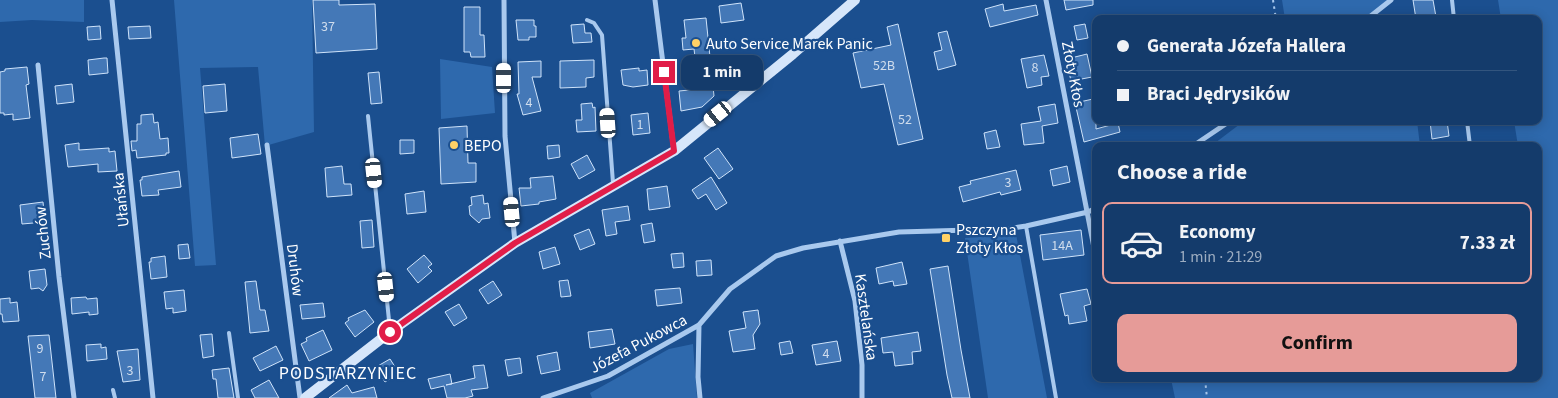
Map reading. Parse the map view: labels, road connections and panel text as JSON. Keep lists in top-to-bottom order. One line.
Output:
{"streets":{"street":["Złoty Kłos","Ułańska","Zuchów","Druhów","Kasztelańska","Józefa Pukowca"]},"crossings":[["Złoty Kłos","Józefa Pukowca"],["Kasztelańska","Józefa Pukowca"]],"districts":["PODSTARZYNIEC"],"places":{"other":["Auto Service Marek Panic","BEPO"],"transit":["Pszczyna Złoty Kłos"]},"house_numbers":["37","52B","8","4","52","1","3","14A","9","4","3","7"],"page":{"banner":["Generała Józefa Hallera","Braci Jędrysików"],"bubble":"1 min","heading":"Choose a ride","list":[{"name":"Economy","note":"1 min · 21:29","value":"7.33 zł"}],"buttons":"Confirm"}}
